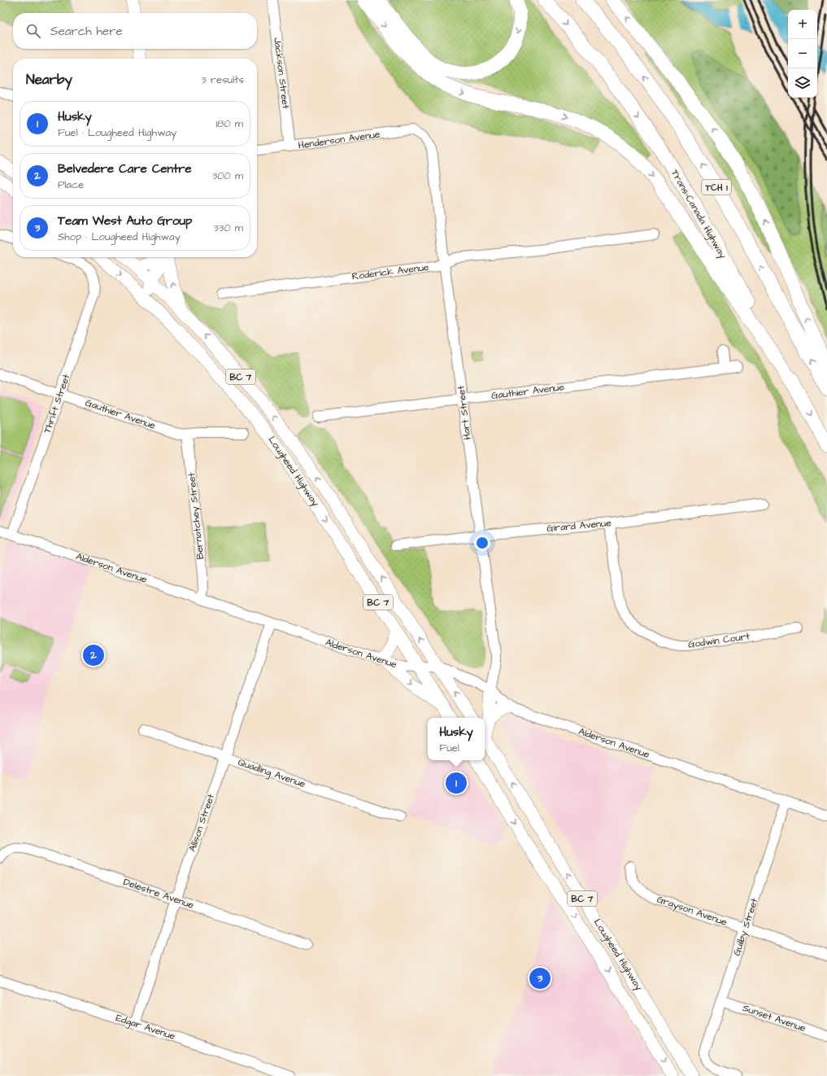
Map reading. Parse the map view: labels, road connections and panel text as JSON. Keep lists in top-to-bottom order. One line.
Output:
{"streets":{"highway":["TCH 1","Trans-Canada Highway"],"main road":["BC 7","Lougheed Highway"],"street":["Jackson Street","Henderson Avenue","Roderick Avenue","Gauthier Avenue","Thrift Street","Hart Street","Bernatchey Street","Girard Avenue","Alderson Avenue","Godwin Court","Quadling Avenue","Allison Street","Delestre Avenue","Grayson Avenue","Guilby Street","Sunset Avenue","Edgar Avenue"]},"crossings":[["Jackson Street","Henderson Avenue"],["Henderson Avenue","Hart Street"],["Roderick Avenue","Hart Street"],["Gauthier Avenue","Thrift Street"],["Gauthier Avenue","Hart Street"],["Gauthier Avenue","Bernatchey Street"],["Thrift Street","Alderson Avenue"],["Hart Street","Girard Avenue"],["Hart Street","Alderson Avenue"],["Lougheed Highway","Alderson Avenue"],["Bernatchey Street","Alderson Avenue"],["Girard Avenue","Godwin Court"],["Alderson Avenue","Allison Street"],["Alderson Avenue","Guilby Street"],["Quadling Avenue","Allison Street"],["Allison Street","Delestre Avenue"],["Allison Street","Edgar Avenue"],["Grayson Avenue","Guilby Street"],["Guilby Street","Sunset Avenue"]],"page":{"map_buttons":["+","−"],"search":"Search here","heading":["Nearby","3 results"],"list":[{"mark":"1","name":"Husky","note":"Fuel · Lougheed Highway","value":"180 m"},{"mark":"2","name":"Belvedere Care Centre","note":"Place","value":"300 m"},{"mark":"3","name":"Team West Auto Group","note":"Shop · Lougheed Highway","value":"330 m"}],"pins":["2","1","3"],"popup":["Husky","Fuel"]}}
